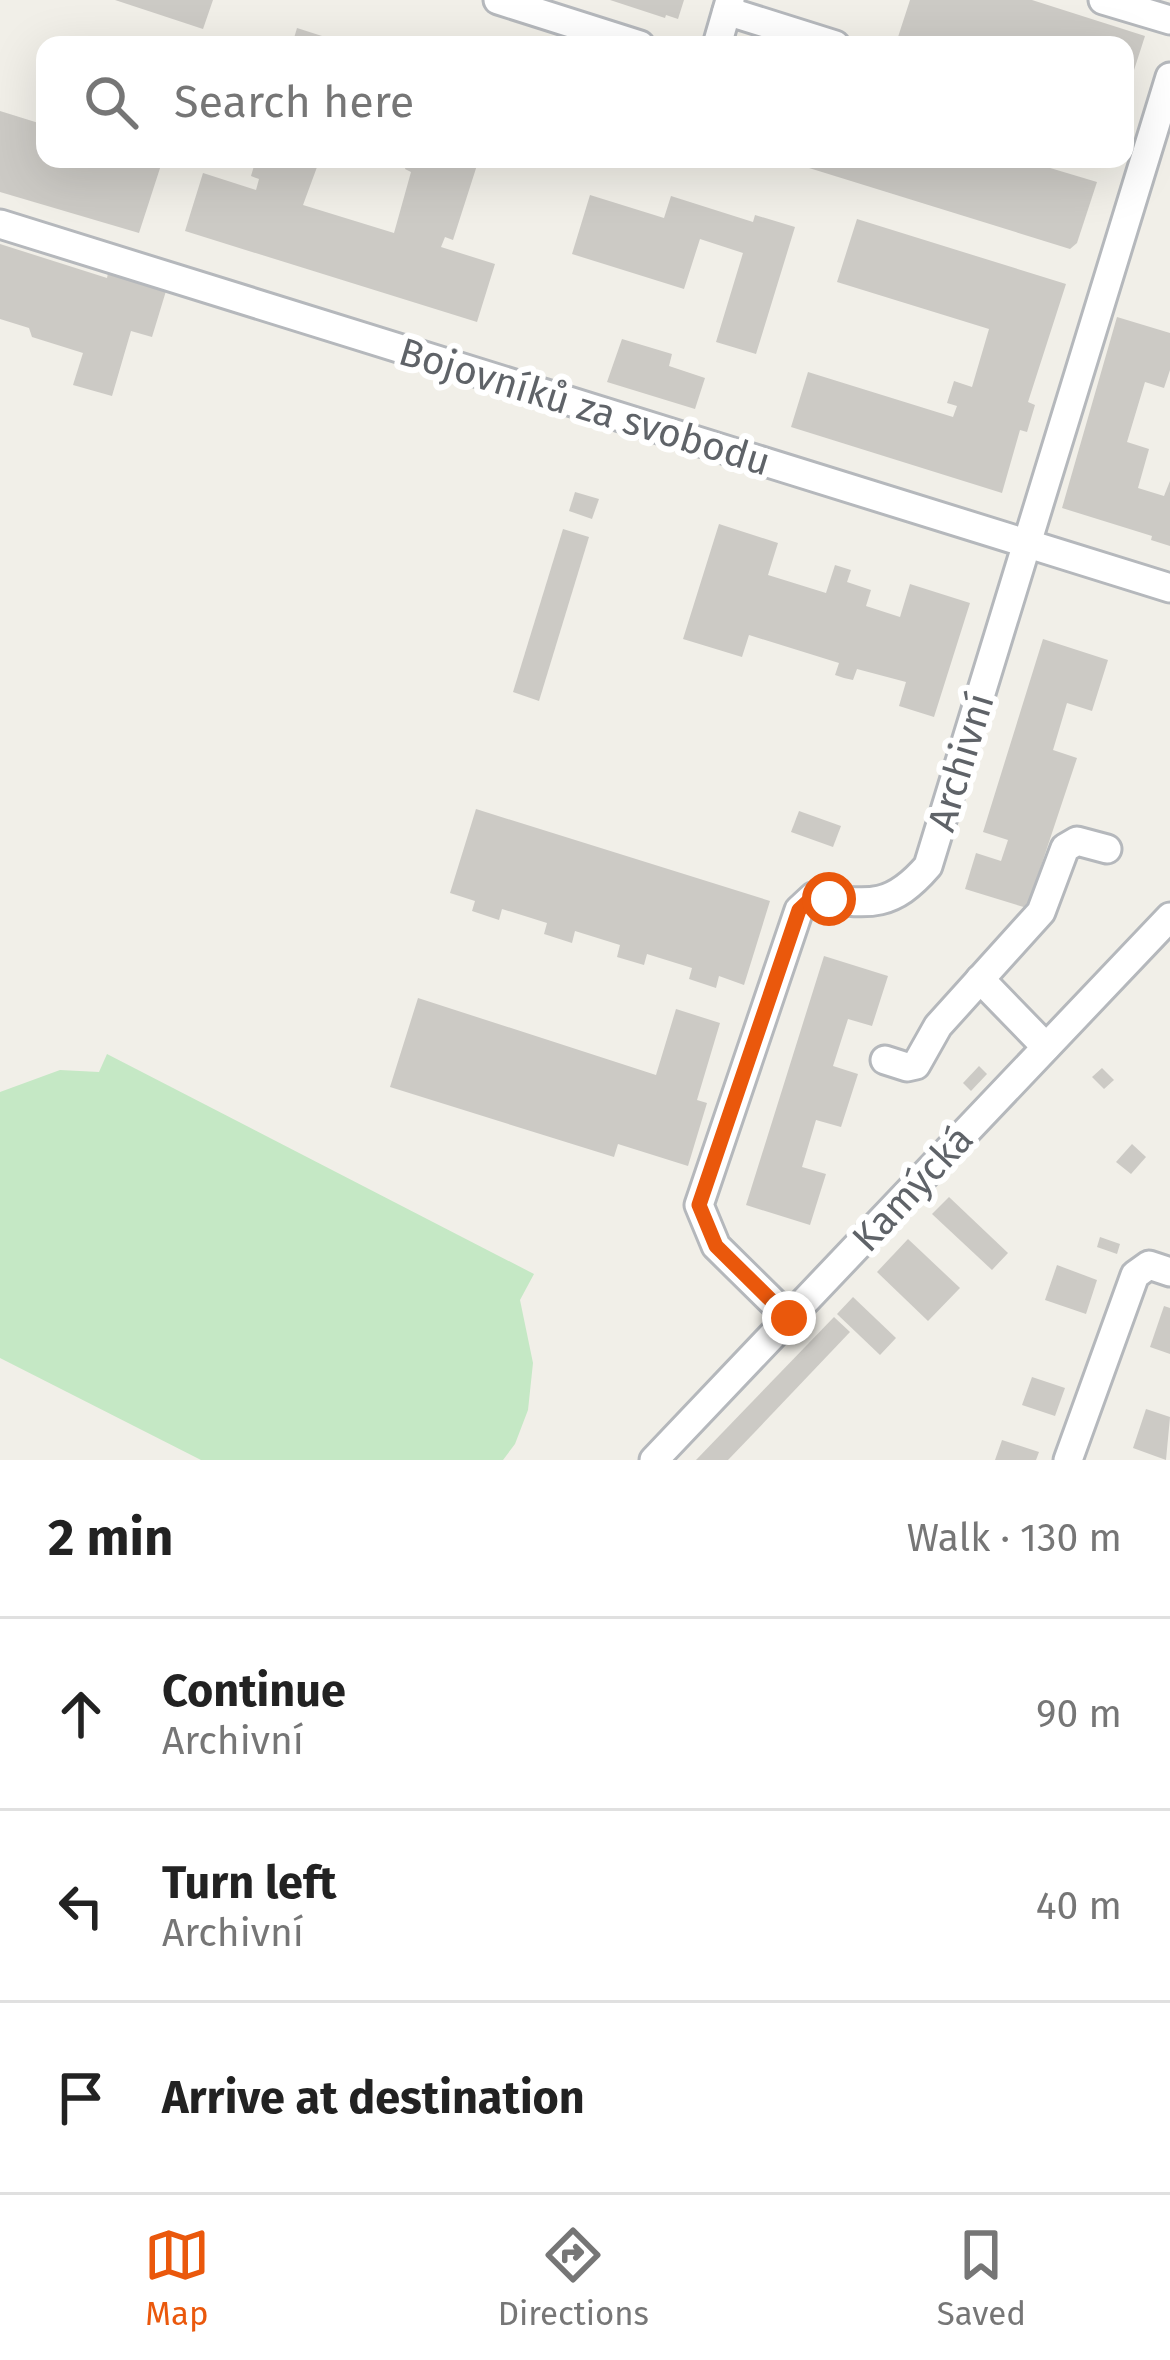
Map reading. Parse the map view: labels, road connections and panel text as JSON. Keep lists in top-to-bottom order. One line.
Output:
{"streets":{"street":["Bojovníků za svobodu","Archivní","Kamýcká"]},"crossings":[["Bojovníků za svobodu","Archivní"],["Archivní","Kamýcká"]],"page":{"search":"Search here","heading":["2 min","Walk · 130 m"],"list":[["Continue","Archivní","90 m"],["Turn left","Archivní","40 m"],"Arrive at destination"],"nav":["Map","Directions","Saved"]}}
